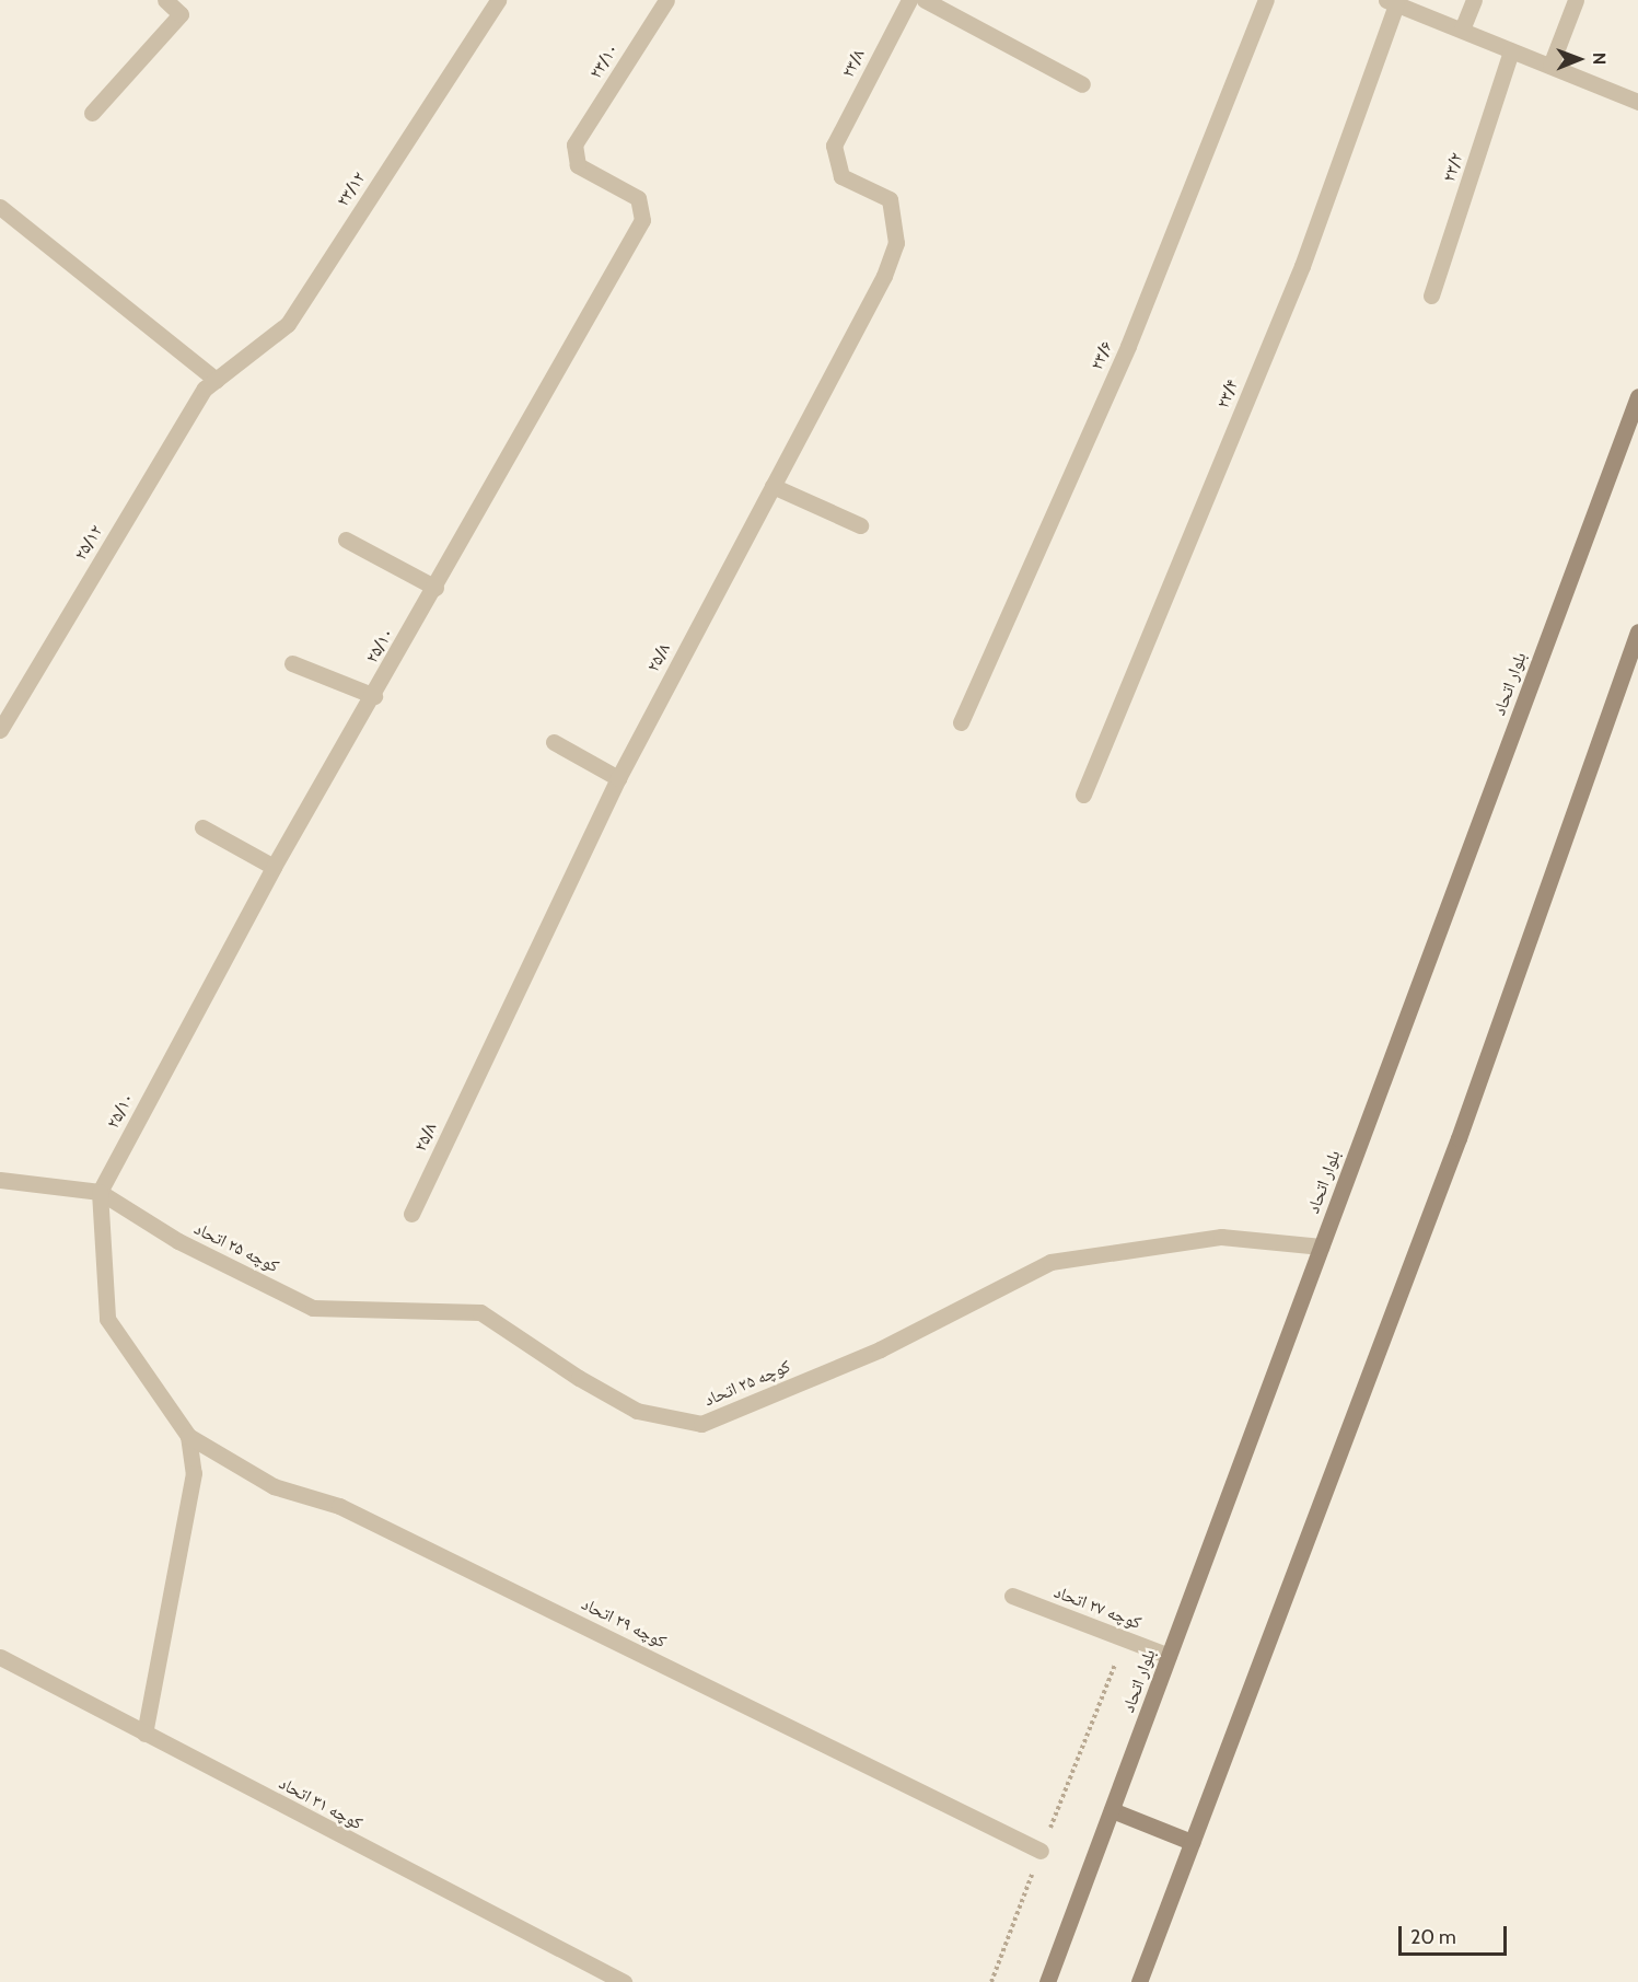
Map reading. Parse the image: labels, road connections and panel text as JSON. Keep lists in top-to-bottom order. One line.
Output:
{"streets":{"main road":["بلوار اتحاد"],"street":["۲۳/۱۰","۲۳/۸","۲۳/۲","۲۳/۱۲","۲۳/۶","۲۳/۴","۲۵/۱۲","۲۵/۱۰","۲۵/۸","کوچه ۲۵ اتحاد","کوچه ۲۷ اتحاد","کوچه ۲۹ اتحاد","کوچه ۳۱ اتحاد"]},"crossings":[["۲۳/۱۰","۲۵/۱۰"],["۲۳/۸","۲۵/۸"],["۲۳/۱۲","۲۵/۱۲"],["۲۵/۱۰","کوچه ۲۵ اتحاد"],["بلوار اتحاد","کوچه ۲۵ اتحاد"],["بلوار اتحاد","کوچه ۲۷ اتحاد"]],"scale_bar":"20 m","north":"right"}
